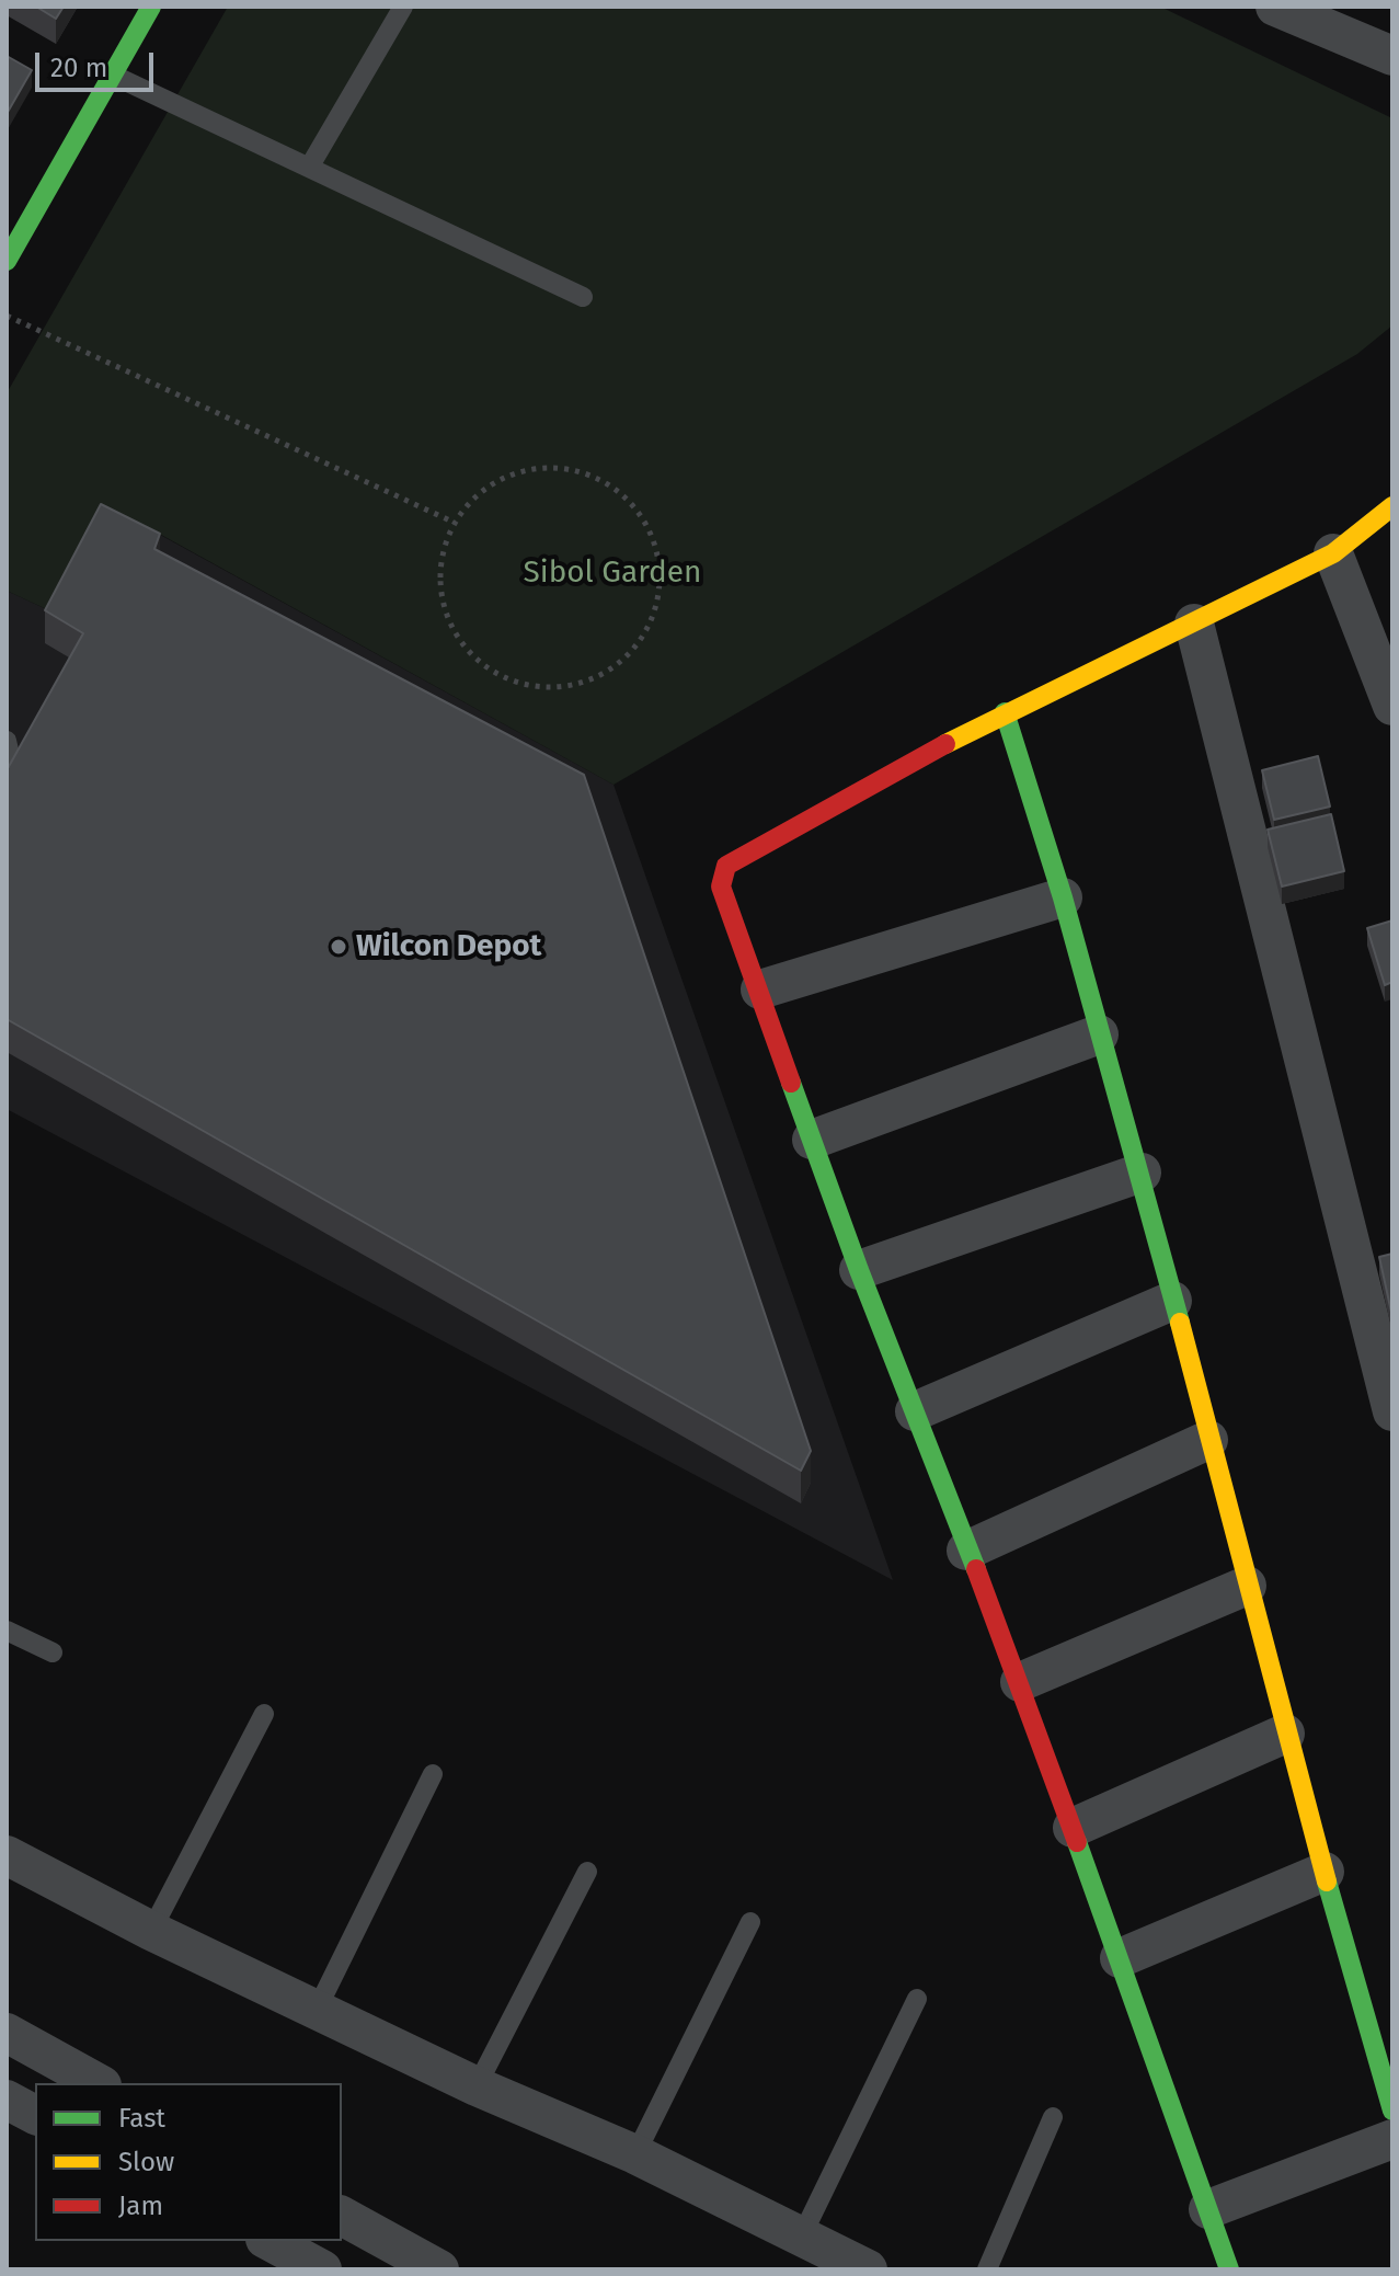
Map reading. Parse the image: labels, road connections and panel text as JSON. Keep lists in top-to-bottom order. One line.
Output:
{"parks":["Sibol Garden"],"places":["Wilcon Depot"],"legend":["Fast","Slow","Jam"],"scale_bar":"20 m"}
